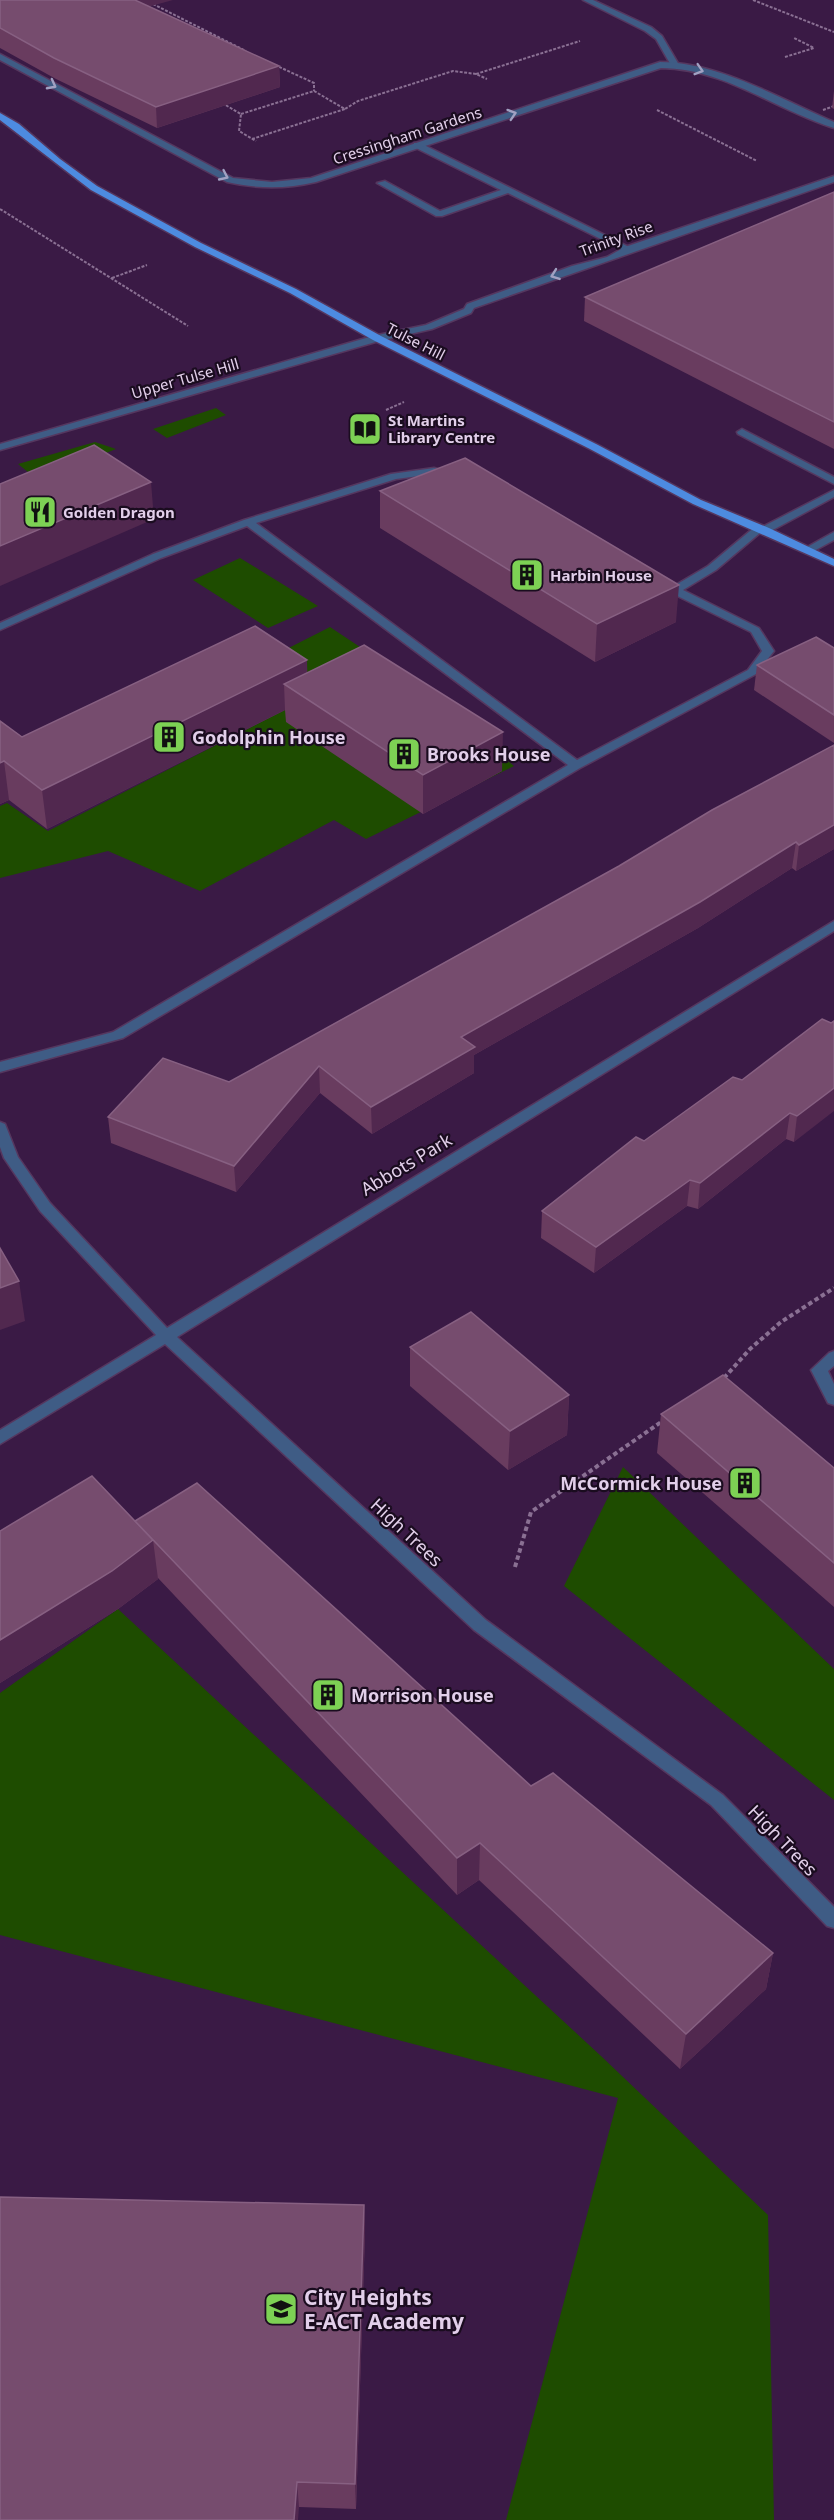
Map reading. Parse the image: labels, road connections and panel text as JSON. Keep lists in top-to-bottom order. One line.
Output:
{"streets":{"main road":["Tulse Hill"],"street":["Cressingham Gardens","Trinity Rise","Upper Tulse Hill","Abbots Park","High Trees"]},"crossings":[["Trinity Rise","Tulse Hill"],["Trinity Rise","Upper Tulse Hill"],["Tulse Hill","Upper Tulse Hill"],["Abbots Park","High Trees"]],"one_way":["Trinity Rise"],"places":{"library":["St Martins Library Centre"],"restaurant":["Golden Dragon"],"building":["Harbin House","Godolphin House","Brooks House","McCormick House","Morrison House"],"school or university":["City Heights E-ACT Academy"]}}
